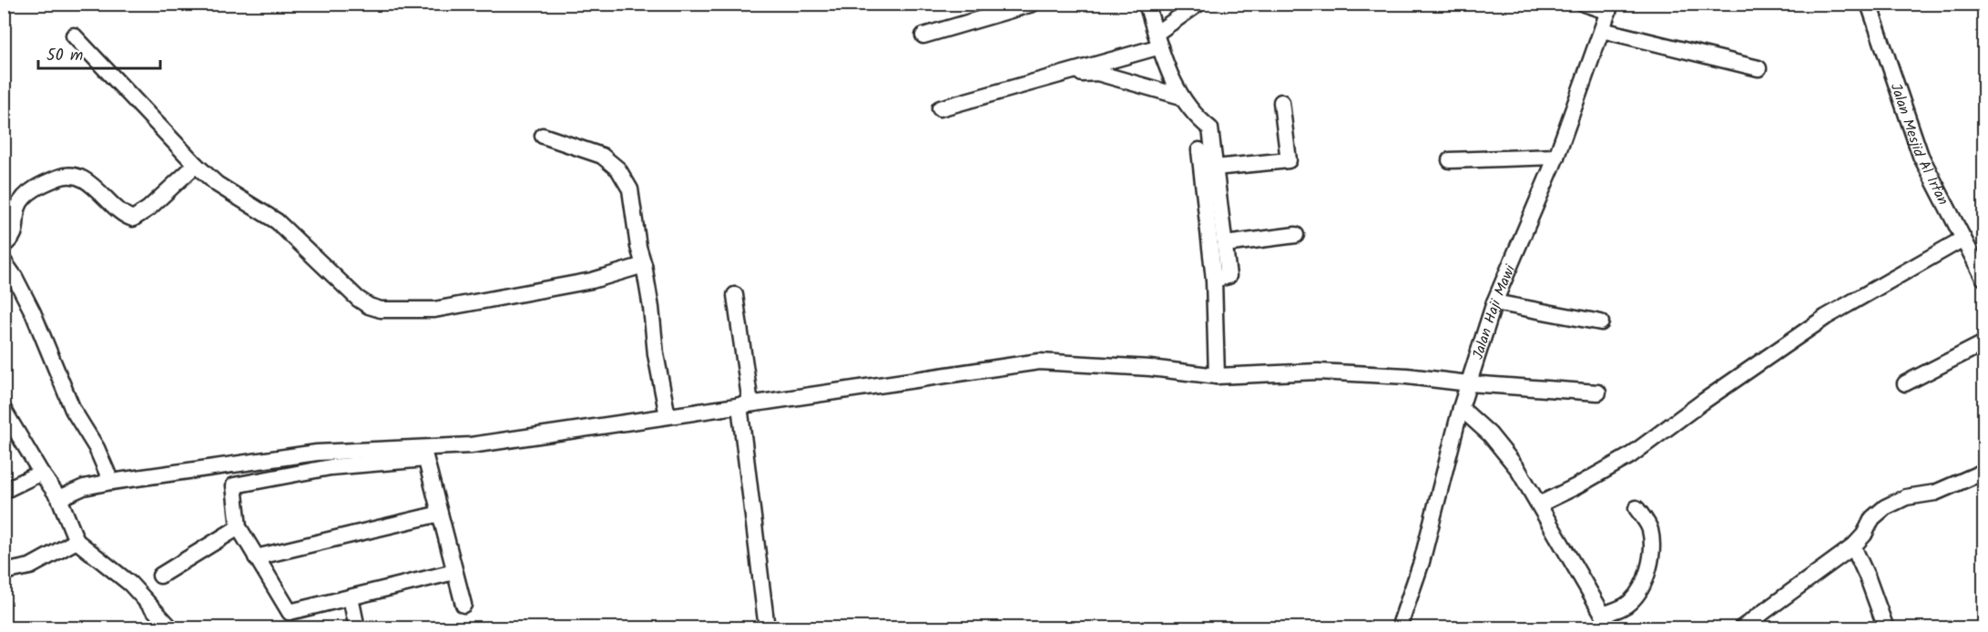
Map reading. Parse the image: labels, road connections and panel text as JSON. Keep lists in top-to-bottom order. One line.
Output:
{"streets":{"street":["Jalan Mesjid Al Irfan","Jalan Haji Mawi"]},"scale_bar":"50 m"}
